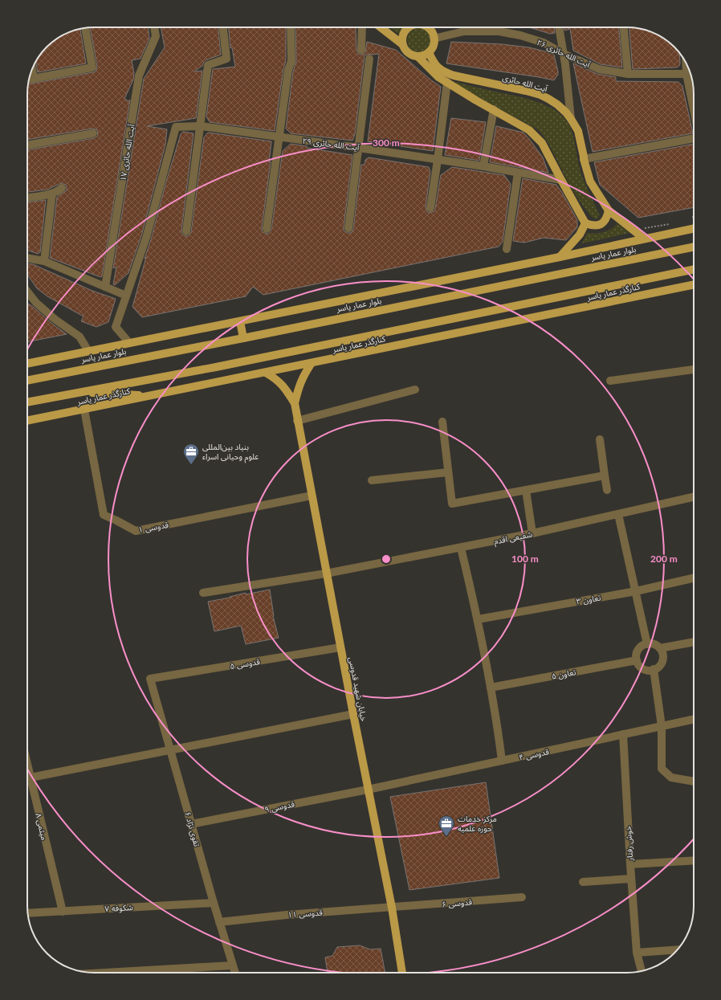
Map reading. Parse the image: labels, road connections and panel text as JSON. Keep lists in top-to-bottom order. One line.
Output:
{"streets":{"main road":["آیت الله حائری","بلوار عمار یاسر","کنارگذر عمار یاسر","خیابان شهید قدوسی"],"street":["آیت الله حائری ۲۶","آیت الله حائری ۲۹","آیت الله حائری ۱۷","قدوسی ۱","شفیعی اقدم","تعاون ۳","قدوسی ۵","تعاون ۵","قدوسی ۴","قدوسی ۹","میثمی ۸","تقوی نژاد ۶","خوش رفتار","قدوسی ۶","شکوفه ۷","قدوسی ۱۱"]},"crossings":[["کنارگذر عمار یاسر","قدوسی ۱"],["قدوسی ۱","خیابان شهید قدوسی"],["شفیعی اقدم","خیابان شهید قدوسی"],["قدوسی ۵","خیابان شهید قدوسی"],["قدوسی ۵","تقوی نژاد ۶"],["خیابان شهید قدوسی","قدوسی ۴"],["خیابان شهید قدوسی","قدوسی ۹"],["خیابان شهید قدوسی","قدوسی ۶"],["خیابان شهید قدوسی","قدوسی ۱۱"],["قدوسی ۴","قدوسی ۹"],["قدوسی ۴","خوش رفتار"],["قدوسی ۹","تقوی نژاد ۶"],["میثمی ۸","شکوفه ۷"],["تقوی نژاد ۶","شکوفه ۷"],["تقوی نژاد ۶","قدوسی ۱۱"],["قدوسی ۶","قدوسی ۱۱"]],"places":{"office":["بنیاد بین‌المللی علوم وحیانی اسراء","مرکز خدمات حوزه علمیه"]},"rings":["300 m","100 m","200 m"]}
